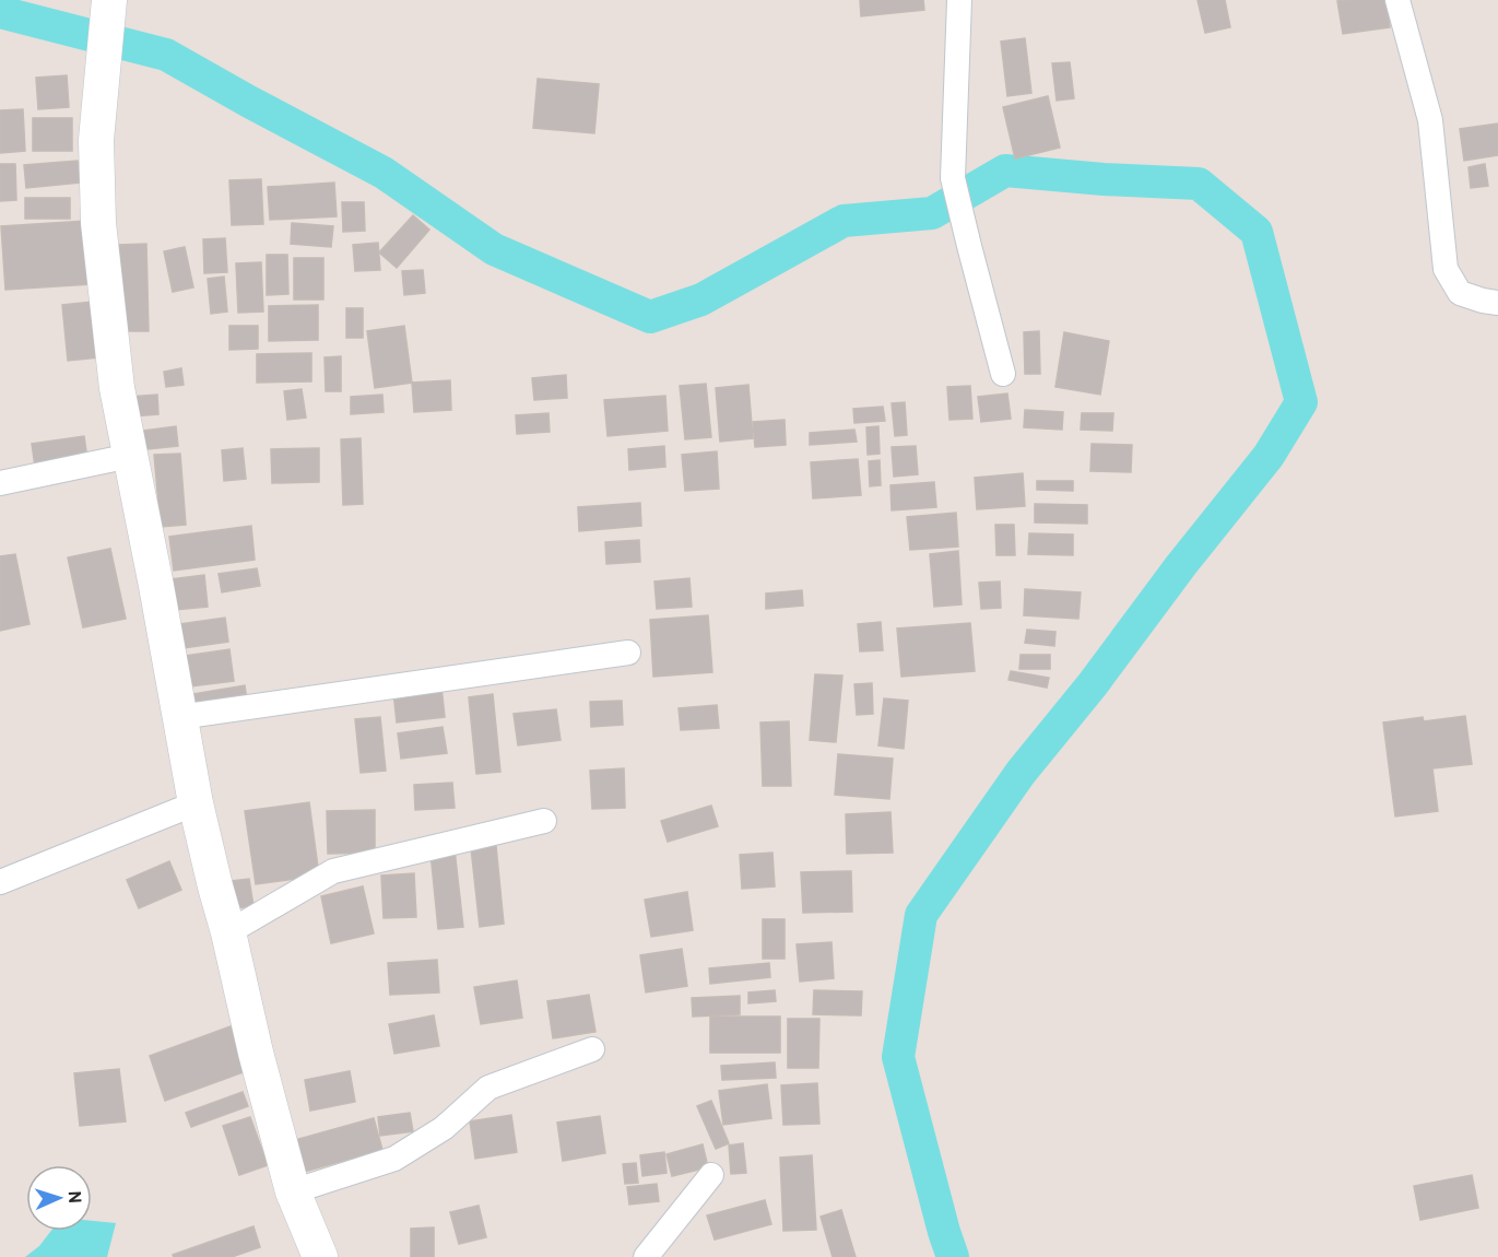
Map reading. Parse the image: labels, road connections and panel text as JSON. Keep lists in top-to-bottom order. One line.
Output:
{"north":"right"}
